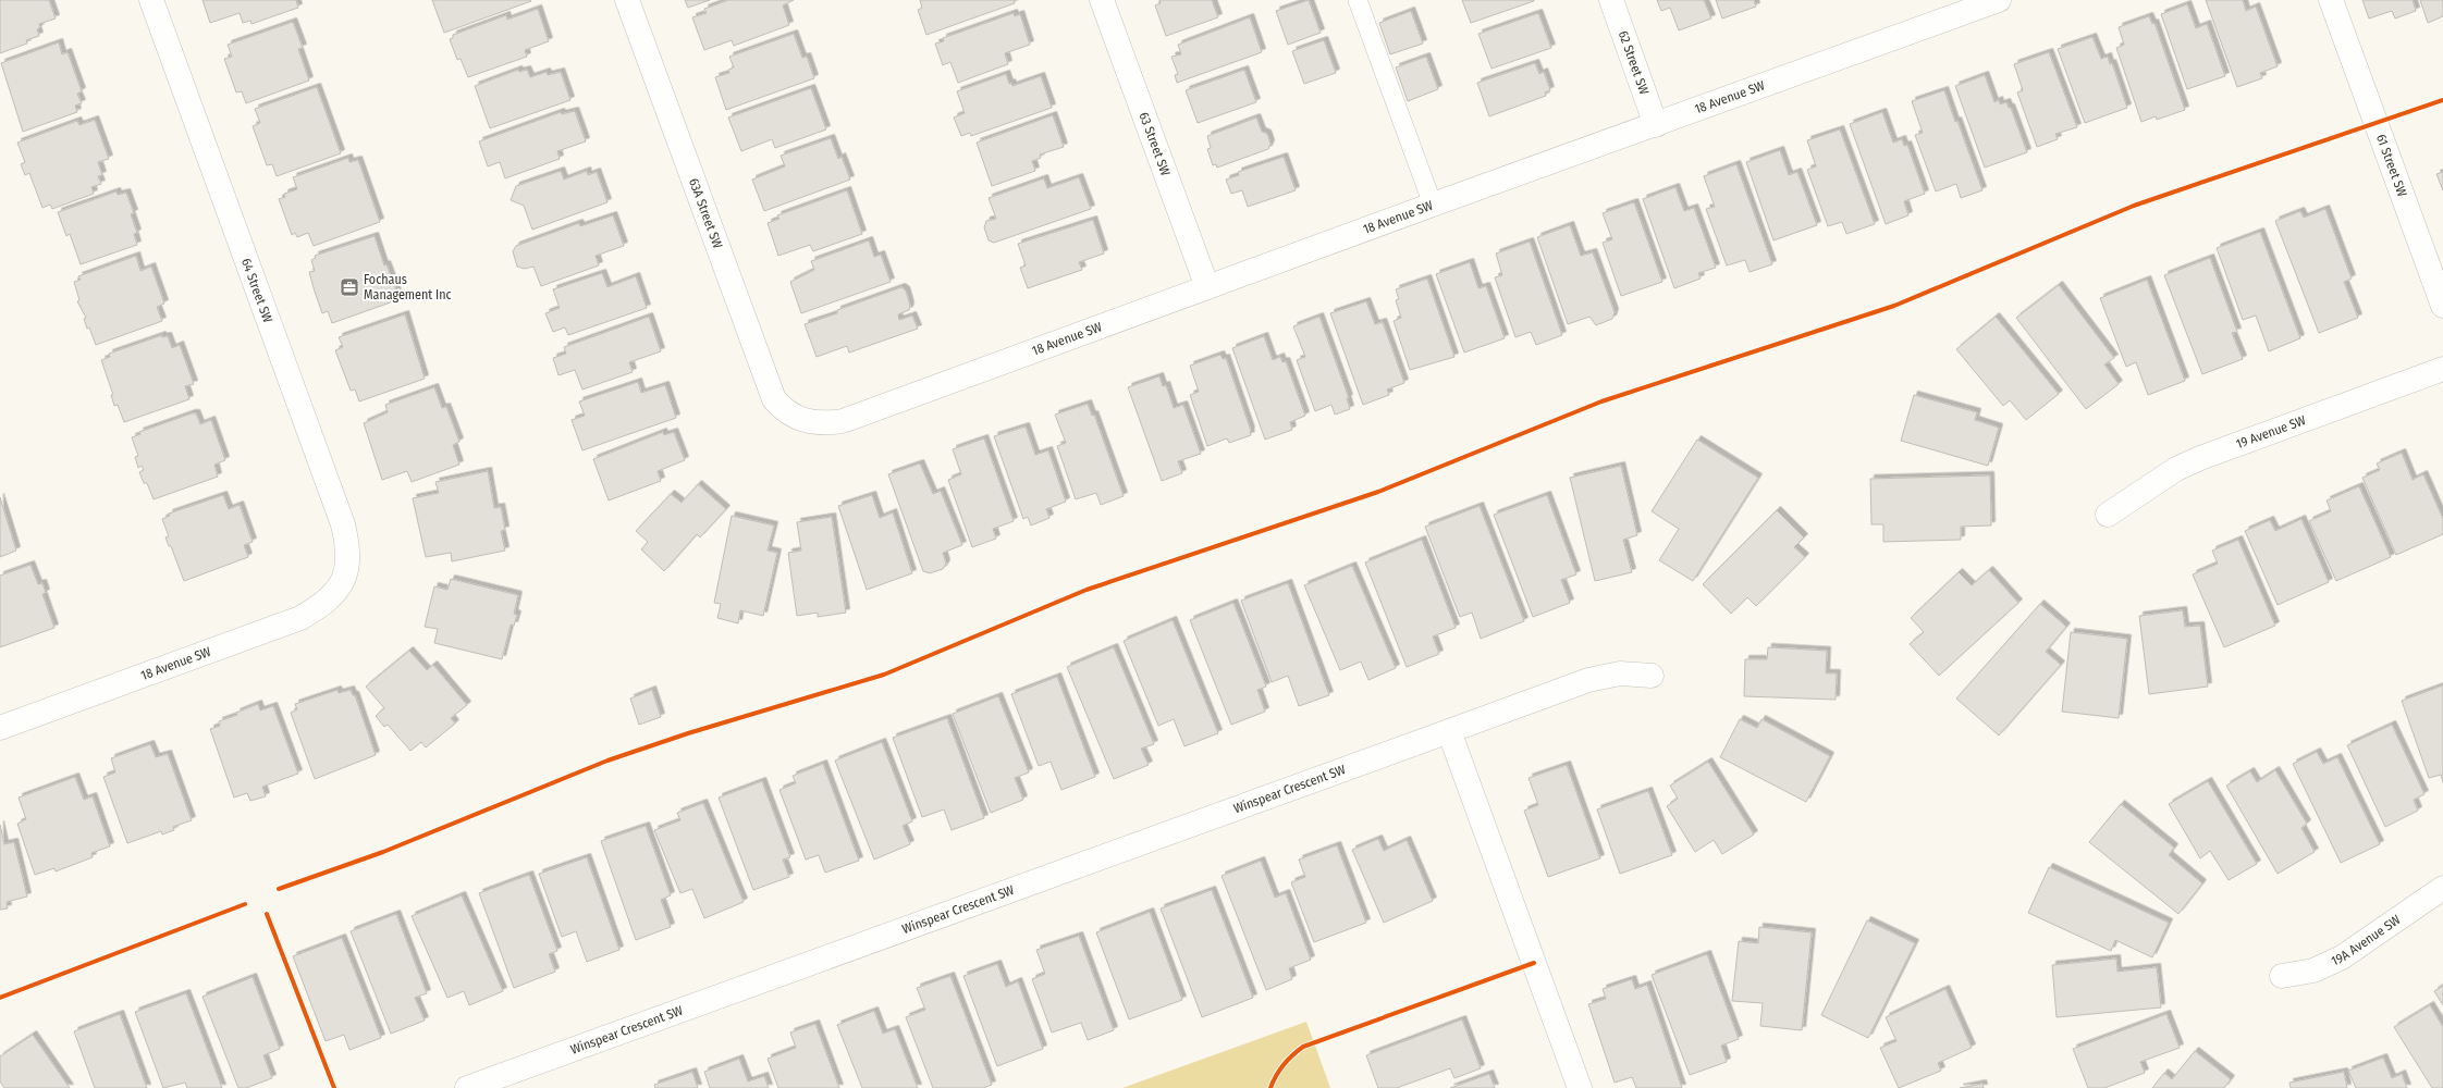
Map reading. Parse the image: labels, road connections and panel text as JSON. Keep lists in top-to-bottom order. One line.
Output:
{"streets":{"street":["62 Street SW","18 Avenue SW","63 Street SW","61 Street SW","63A Street SW","64 Street SW","19 Avenue SW","Winspear Crescent SW","19A Avenue SW"]},"crossings":[["62 Street SW","18 Avenue SW"],["18 Avenue SW","63 Street SW"],["18 Avenue SW","63A Street SW"],["18 Avenue SW","64 Street SW"]],"places":{"office":["Fochaus Management Inc"]}}
